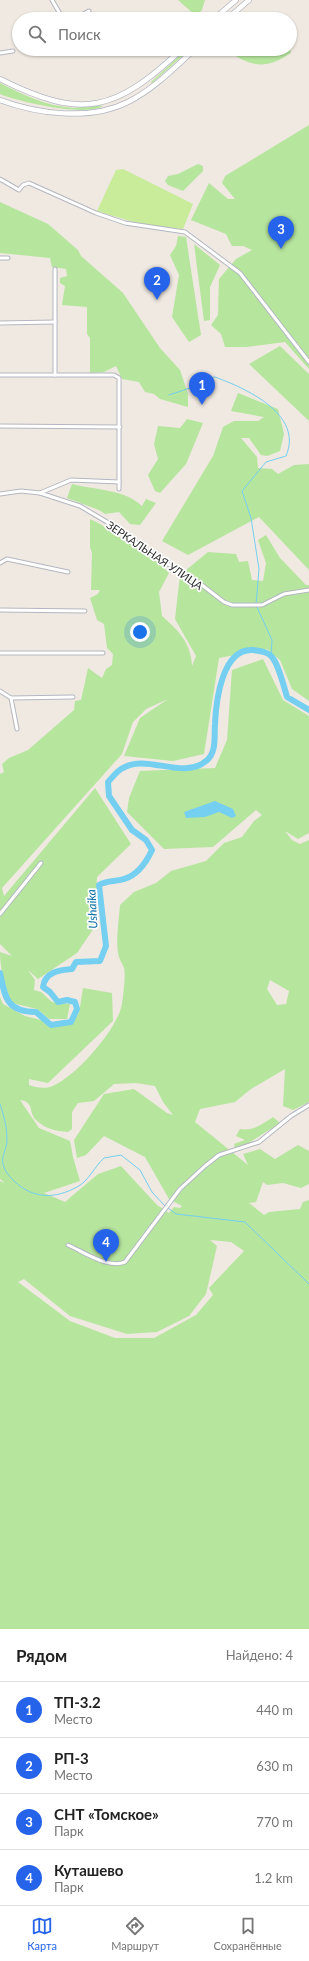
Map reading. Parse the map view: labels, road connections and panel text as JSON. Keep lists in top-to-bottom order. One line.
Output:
{"streets":{"street":["ЗЕРКАЛЬНАЯ УЛИЦА"]},"water":["Ushaika"],"page":{"search":"Поиск","pins":["3","2","1","4"],"heading":["Рядом","Найдено: 4"],"list":[{"mark":"1","name":"ТП-3.2","note":"Место","value":"440 m"},{"mark":"2","name":"РП-3","note":"Место","value":"630 m"},{"mark":"3","name":"СНТ «Томское»","note":"Парк","value":"770 m"},{"mark":"4","name":"Куташево","note":"Парк","value":"1.2 km"}],"nav":["Карта","Маршрут","Сохранённые"]}}
